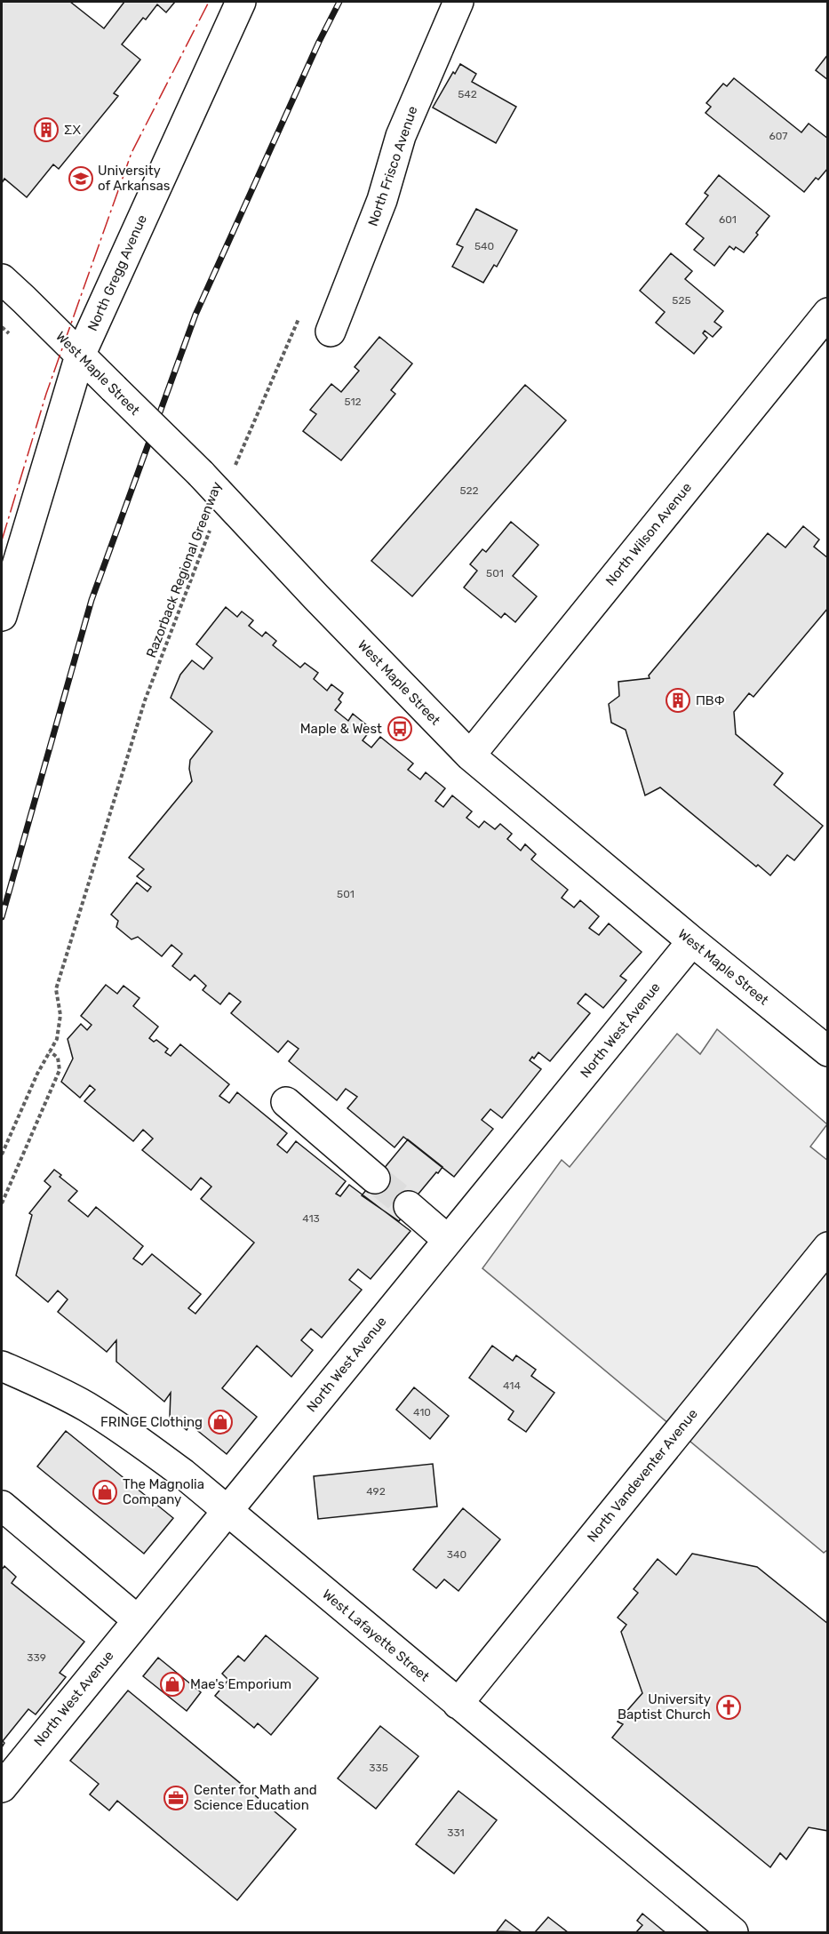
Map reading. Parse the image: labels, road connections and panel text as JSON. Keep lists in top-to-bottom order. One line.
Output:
{"streets":{"street":["North Frisco Avenue","North Gregg Avenue","West Maple Street","North Wilson Avenue","North West Avenue","North Vandeventer Avenue","West Lafayette Street"],"path":["Razorback Regional Greenway"]},"crossings":[["North Gregg Avenue","West Maple Street"],["West Maple Street","North Wilson Avenue"],["West Maple Street","Razorback Regional Greenway"],["West Maple Street","North West Avenue"],["North West Avenue","West Lafayette Street"],["North Vandeventer Avenue","West Lafayette Street"]],"places":{"building":["ΣΧ","ΠΒΦ"],"school or university":["University of Arkansas"],"bus stop":["Maple & West"],"shop":["FRINGE Clothing","The Magnolia Company","Mae's Emporium"],"church":["University Baptist Church"],"office":["Center for Math and Science Education"]},"house_numbers":["542","607","601","540","525","512","522","501","501","413","414","410","492","340","339","335","331"]}
